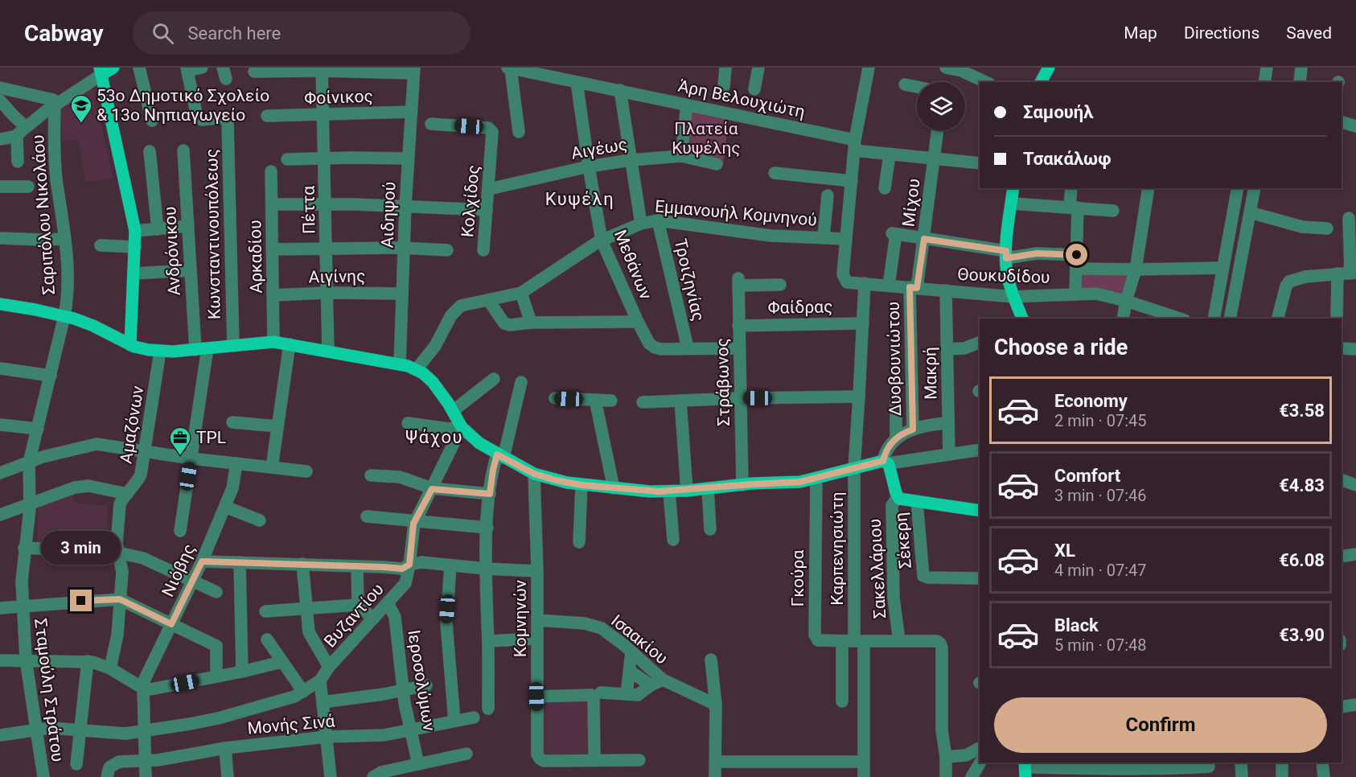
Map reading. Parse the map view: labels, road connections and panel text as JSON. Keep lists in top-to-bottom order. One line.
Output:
{"streets":{"street":["Φοίνικος","Άρη Βελουχιώτη","Αιγέως","Κολχίδος","Μίχου","Πέττα","Εμμανουήλ Κομνηνού","Σαριπόλου Νικολάου","Αιδηψού","Κωνσταντινουπόλεως","Ανδρόνικου","Αρκαδίου","Μεθάνων","Θουκυδίδου","Αιγίνης","Τροιζηνίας","Φαίδρας","Δυοβουνιώτου","Μακρή","Στράβωνος","Αμαζόνων","Σέκερη","Καρπενησιώτη","Σακελλάριου","Νιόβης","Γκούρα","Βυζαντίου","Κομνηνών","Ισαακίου","Ιεροσολύμων","Σταμούλη Στράτου","Μονής Σινά"]},"crossings":[["Φοίνικος","Πέττα"],["Φοίνικος","Αιδηψού"],["Άρη Βελουχιώτη","Μίχου"],["Άρη Βελουχιώτη","Μεθάνων"],["Αιγέως","Κολχίδος"],["Αιγέως","Μεθάνων"],["Μίχου","Θουκυδίδου"],["Μίχου","Δυοβουνιώτου"],["Πέττα","Αιγίνης"],["Εμμανουήλ Κομνηνού","Μεθάνων"],["Εμμανουήλ Κομνηνού","Θουκυδίδου"],["Εμμανουήλ Κομνηνού","Τροιζηνίας"],["Σαριπόλου Νικολάου","Σταμούλη Στράτου"],["Αιδηψού","Αιγίνης"],["Αρκαδίου","Αιγίνης"],["Μεθάνων","Τροιζηνίας"],["Θουκυδίδου","Δυοβουνιώτου"],["Θουκυδίδου","Μακρή"],["Θουκυδίδου","Καρπενησιώτη"],["Φαίδρας","Στράβωνος"],["Φαίδρας","Καρπενησιώτη"],["Καρπενησιώτη","Γκούρα"],["Βυζαντίου","Ιεροσολύμων"],["Κομνηνών","Ισαακίου"],["Ιεροσολύμων","Μονής Σινά"]],"districts":["Κυψέλη","Ψάχου"],"parks":["Πλατεία Κυψέλης"],"places":{"school or university":["53ο Δημοτικό Σχολείο & 13ο Νηπιαγωγείο"],"office":["TPL"]},"page":{"header":"Cabway","search":"Search here","nav":["Map","Directions","Saved"],"banner":["Σαμουήλ","Τσακάλωφ"],"heading":"Choose a ride","list":[{"name":"Economy","note":"2 min · 07:45","value":"€3.58"},{"name":"Comfort","note":"3 min · 07:46","value":"€4.83"},{"name":"XL","note":"4 min · 07:47","value":"€6.08"},{"name":"Black","note":"5 min · 07:48","value":"€3.90"}],"bubble":"3 min","buttons":"Confirm"}}
